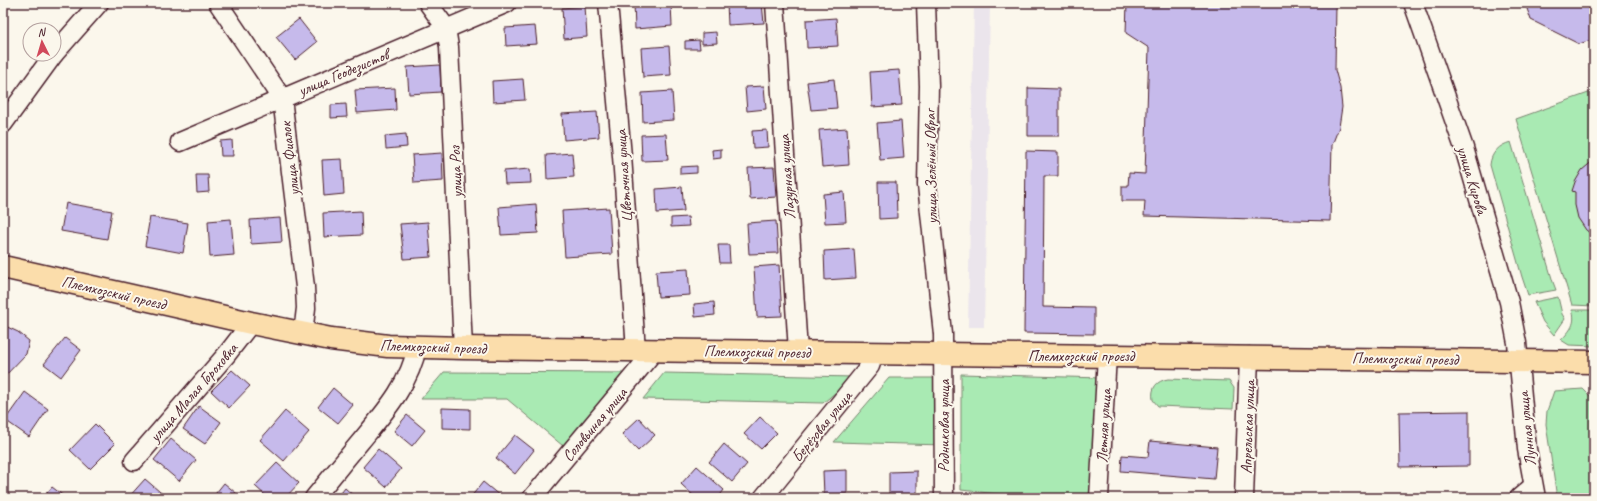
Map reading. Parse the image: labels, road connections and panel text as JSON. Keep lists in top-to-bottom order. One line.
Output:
{"streets":{"main road":["Племхозский проезд"],"street":["улица Геодезистов","улица Фиалок","улица Зелёный Овраг","улица Роз","Цветочная улица","Лазурная улица","улица Кирова","улица Малая Гороховка","Соловьиная улица","Берёзовая улица","Родниковая улица","Летняя улица","Апрельская улица","Лунная улица"]},"crossings":[["улица Геодезистов","улица Фиалок"],["улица Геодезистов","улица Роз"],["улица Фиалок","Племхозский проезд"],["улица Зелёный Овраг","Племхозский проезд"],["улица Зелёный Овраг","Родниковая улица"],["улица Роз","Племхозский проезд"],["Цветочная улица","Племхозский проезд"],["Цветочная улица","Соловьиная улица"],["Лазурная улица","Племхозский проезд"],["улица Кирова","Племхозский проезд"],["улица Кирова","Лунная улица"],["Племхозский проезд","улица Малая Гороховка"],["Племхозский проезд","Соловьиная улица"],["Племхозский проезд","Берёзовая улица"],["Племхозский проезд","Родниковая улица"],["Племхозский проезд","Летняя улица"],["Племхозский проезд","Апрельская улица"],["Племхозский проезд","Лунная улица"]],"north":"top"}
